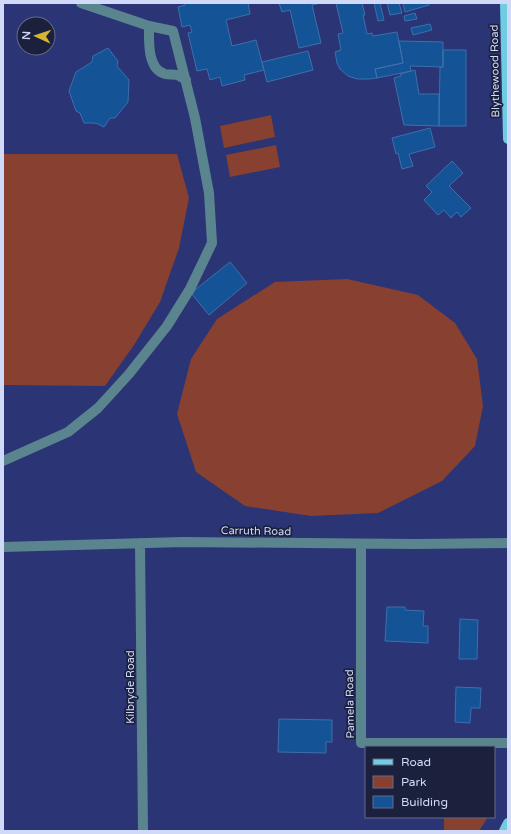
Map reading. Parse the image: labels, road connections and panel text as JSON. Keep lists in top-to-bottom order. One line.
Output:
{"streets":{"main road":["Blythewood Road"],"street":["Carruth Road","Kilbryde Road","Pamela Road"]},"crossings":[["Carruth Road","Kilbryde Road"],["Carruth Road","Pamela Road"]],"legend":["Road","Park","Building"],"north":"left"}
